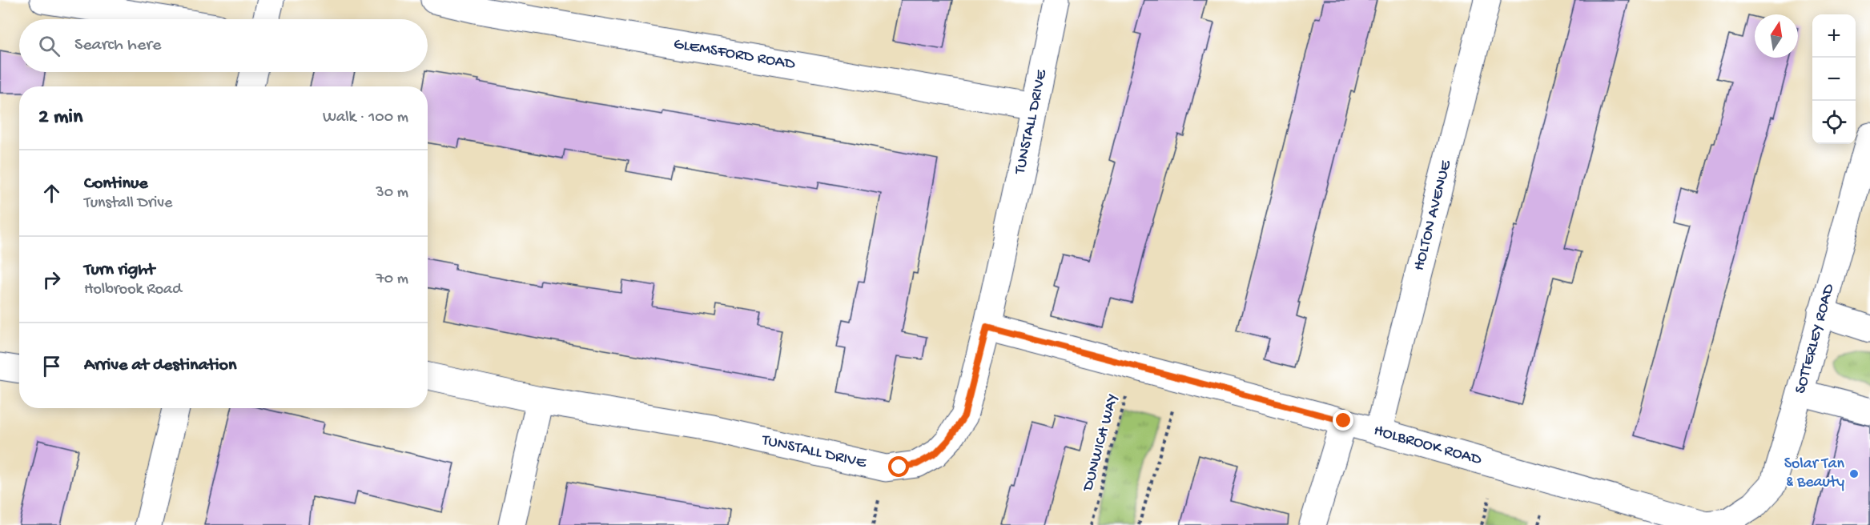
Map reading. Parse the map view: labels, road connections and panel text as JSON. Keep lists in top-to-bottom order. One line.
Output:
{"streets":{"street":["GLEMSFORD ROAD","TUNSTALL DRIVE","HOLTON AVENUE","SOTTERLEY ROAD","HOLBROOK ROAD"],"path":["DUNWICH WAY"]},"crossings":[["GLEMSFORD ROAD","TUNSTALL DRIVE"],["TUNSTALL DRIVE","HOLBROOK ROAD"],["HOLTON AVENUE","HOLBROOK ROAD"],["SOTTERLEY ROAD","HOLBROOK ROAD"],["DUNWICH WAY","HOLBROOK ROAD"]],"places":["Solar Tan & Beauty"],"north":"top","page":{"map_buttons":["+","−"],"search":"Search here","heading":["2 min","Walk · 100 m"],"list":[["Continue","Tunstall Drive","30 m"],["Turn right","Holbrook Road","70 m"],"Arrive at destination"]}}
